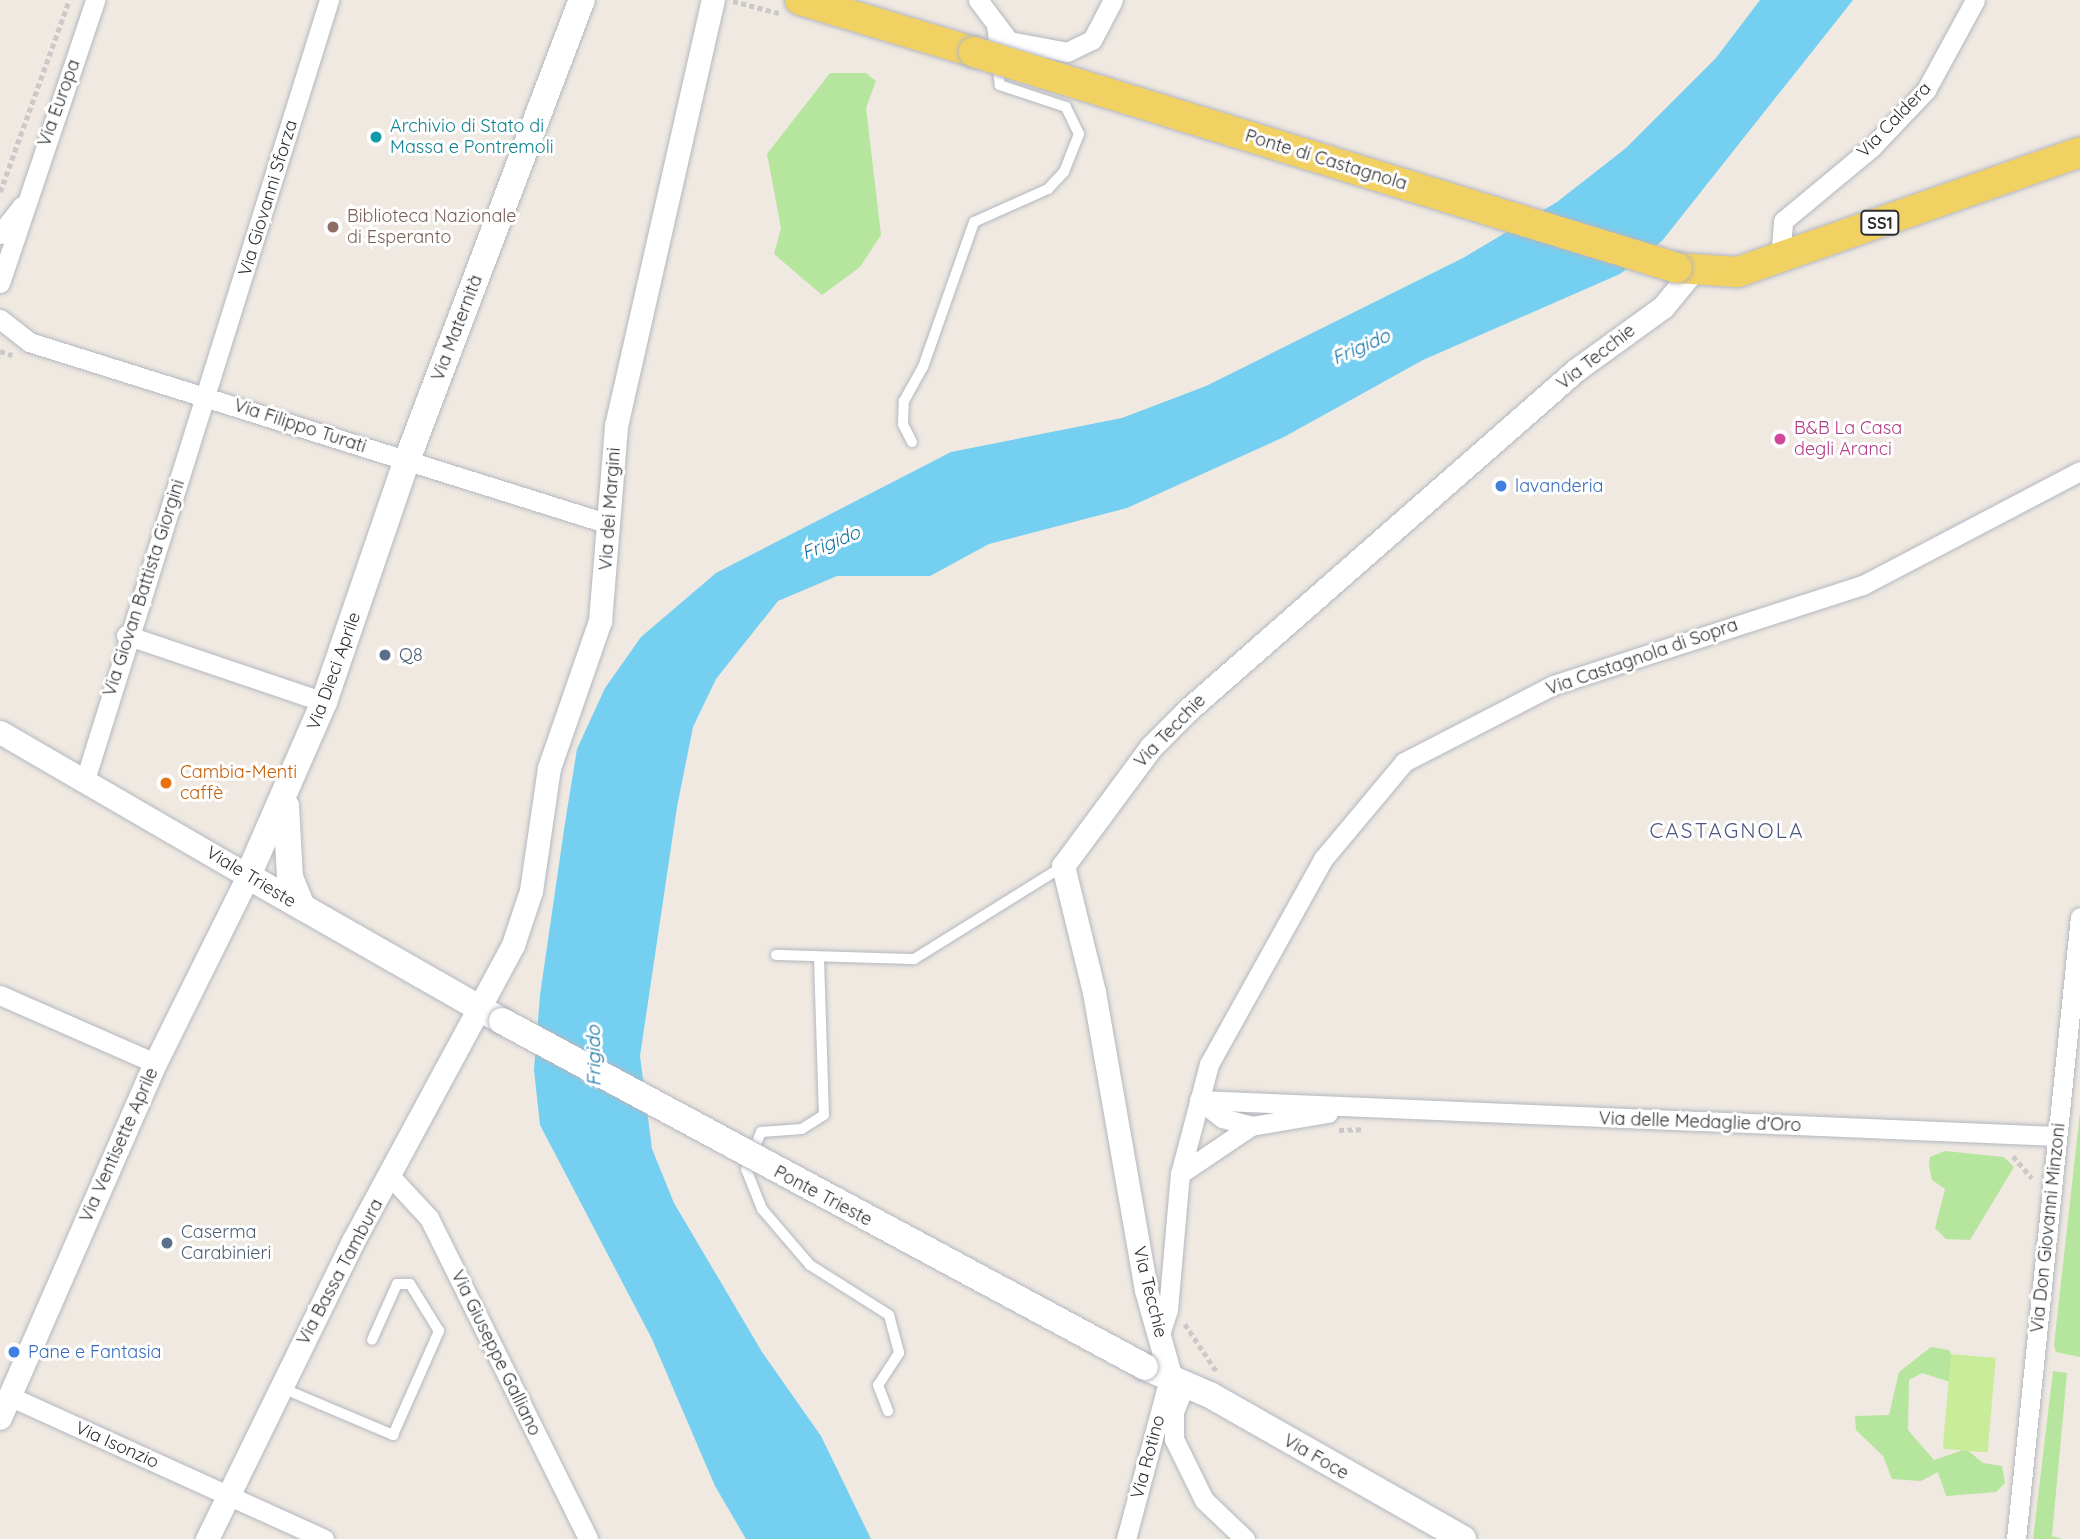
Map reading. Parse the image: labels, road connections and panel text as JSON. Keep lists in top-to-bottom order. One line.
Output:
{"streets":{"main road":["Ponte di Castagnola","SS1","Via Maternità","Via Dieci Aprile","Viale Trieste","Ponte Trieste","Via Foce"],"street":["Via Europa","Via Caldera","Via Giovanni Sforza","Via Tecchie","Via Filippo Turati","Via dei Margini","Via Giovan Battista Giorgini","Via Castagnola di Sopra","Via delle Medaglie d'Oro","Via Ventisette Aprile","Via Don Giovanni Minzoni","Via Bassa Tambura","Via Giuseppe Galliano","Via Isonzio","Via Rotino"]},"crossings":[["Via Caldera","SS1"],["Ponte di Castagnola","SS1"],["Ponte di Castagnola","Via Tecchie"],["Via Giovanni Sforza","Via Filippo Turati"],["Via Giovanni Sforza","Via Giovan Battista Giorgini"],["SS1","Via Tecchie"],["Via Maternità","Via Filippo Turati"],["Via Maternità","Via Dieci Aprile"],["Via Tecchie","Via Castagnola di Sopra"],["Via Tecchie","Ponte Trieste"],["Via Tecchie","Via Rotino"],["Via Tecchie","Via Foce"],["Via Filippo Turati","Via dei Margini"],["Via Filippo Turati","Via Giovan Battista Giorgini"],["Via Filippo Turati","Via Dieci Aprile"],["Via dei Margini","Viale Trieste"],["Via dei Margini","Via Bassa Tambura"],["Via Giovan Battista Giorgini","Viale Trieste"],["Via Castagnola di Sopra","Via delle Medaglie d'Oro"],["Via Dieci Aprile","Viale Trieste"],["Via Dieci Aprile","Via Ventisette Aprile"],["Viale Trieste","Via Ventisette Aprile"],["Viale Trieste","Ponte Trieste"],["Viale Trieste","Via Bassa Tambura"],["Via delle Medaglie d'Oro","Via Don Giovanni Minzoni"],["Via Ventisette Aprile","Via Isonzio"],["Ponte Trieste","Via Rotino"],["Ponte Trieste","Via Foce"],["Via Bassa Tambura","Via Giuseppe Galliano"],["Via Bassa Tambura","Via Isonzio"],["Via Rotino","Via Foce"]],"districts":["CASTAGNOLA"],"water":["Frigido"],"places":["Archivio di Stato di Massa e Pontremoli","Biblioteca Nazionale di Esperanto","B&B La Casa degli Aranci","lavanderia","Q8","Cambia-Menti caffè","Caserma Carabinieri","Pane e Fantasia"]}
